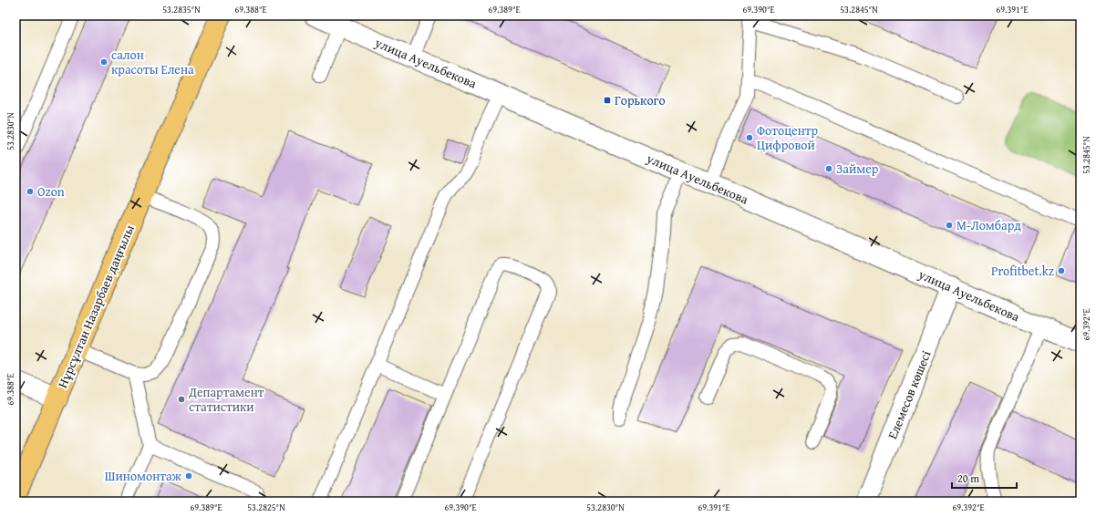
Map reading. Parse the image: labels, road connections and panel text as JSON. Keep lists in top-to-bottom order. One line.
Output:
{"streets":{"highway":["Нұрсұлтан Назарбаев даңғылы"],"street":["улица Ауельбекова","Елемесов көшесі"]},"crossings":[["улица Ауельбекова","Елемесов көшесі"]],"places":{"other":["салон красоты Елена","Фотоцентр Цифровой","Займер","Ozon","М-Ломбард","Profitbet.kz","Департамент статистики","Шиномонтаж"],"transit":["Горького"]},"scale_bar":"20 m","coordinates":["53.2835°N","69.388°E","69.389°E","69.390°E","53.2845°N","69.391°E","53.2830°N","69.392°E","53.2825°N"]}
